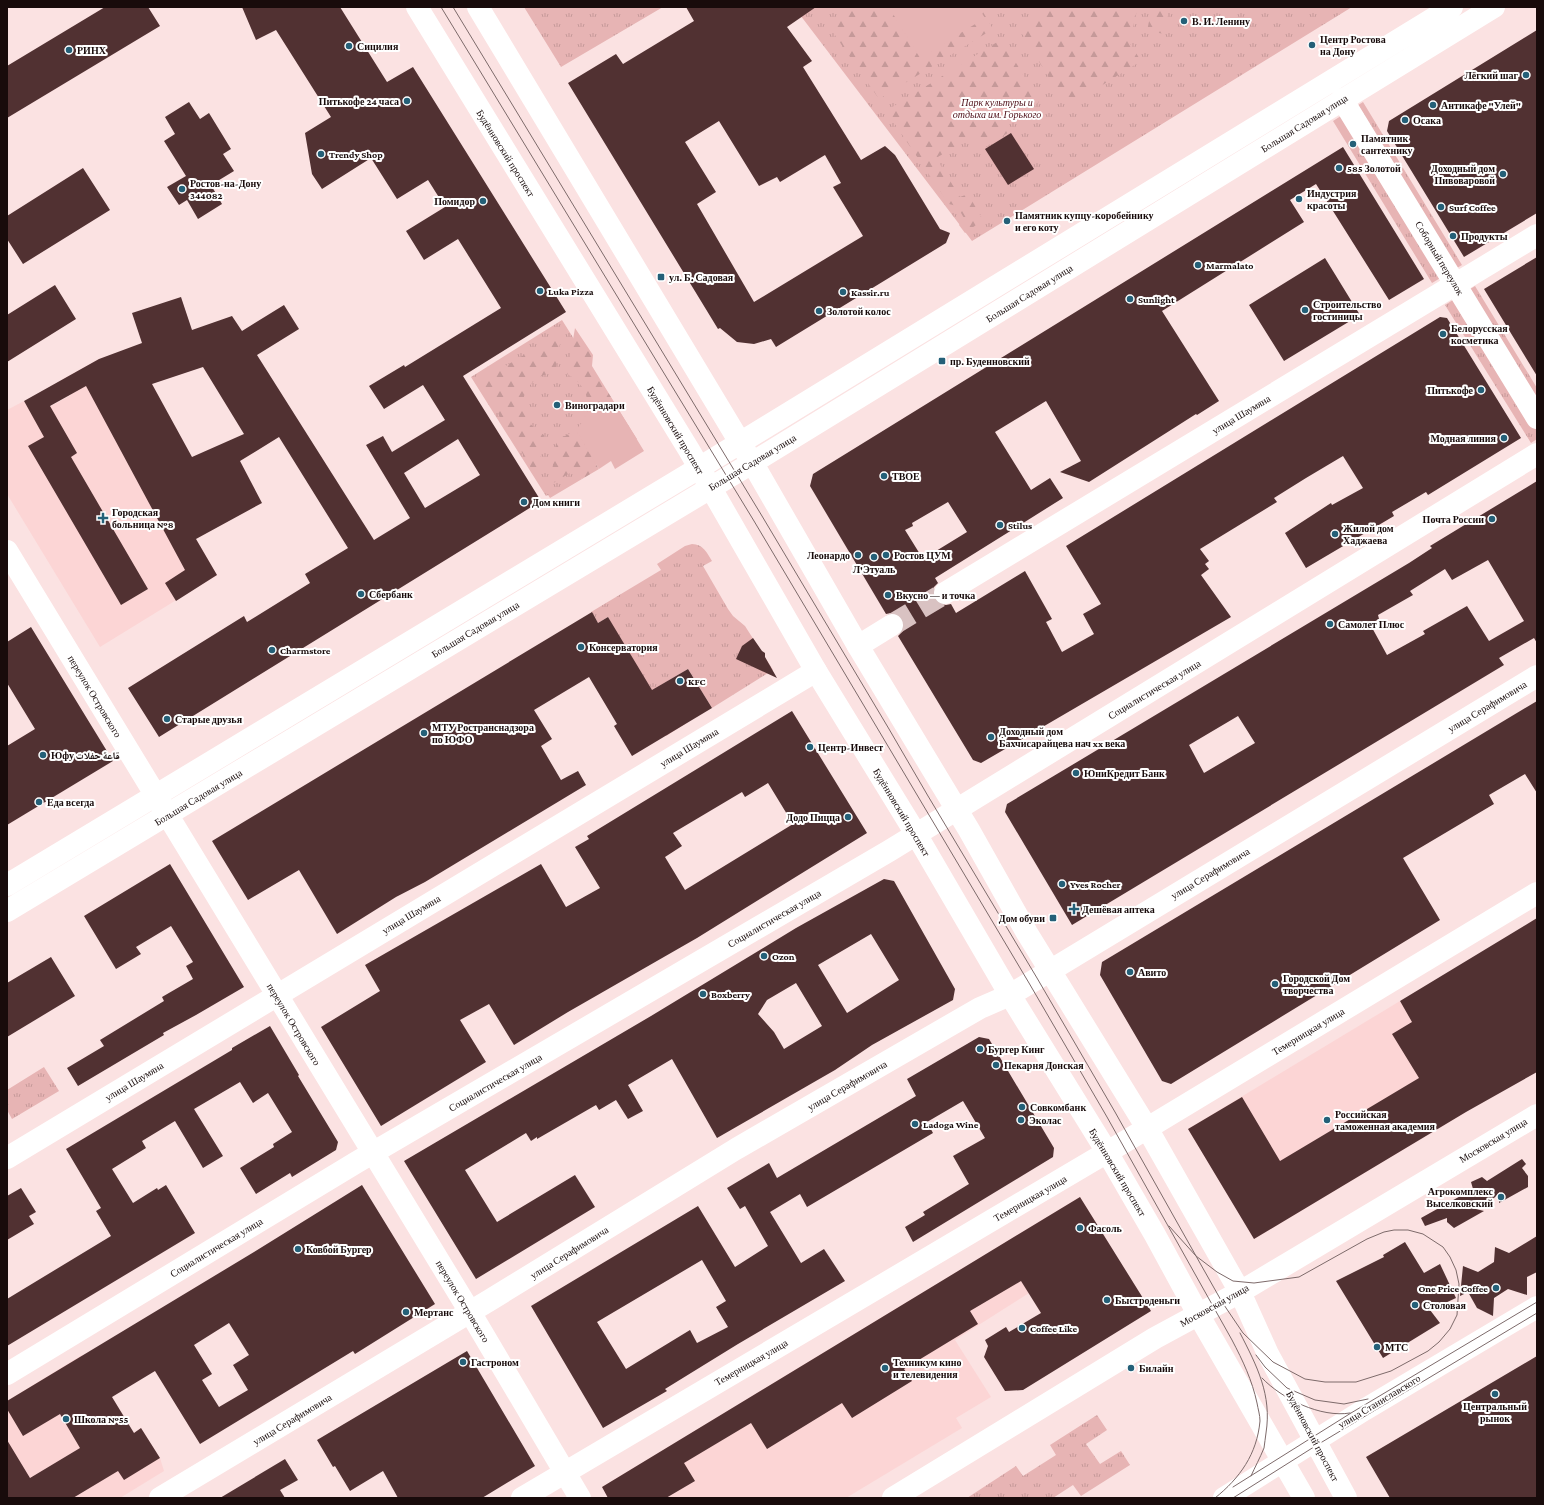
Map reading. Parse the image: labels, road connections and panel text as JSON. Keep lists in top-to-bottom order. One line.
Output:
{"streets":{"street":["Большая Садовая улица","Будённовский проспект","Соборный переулок","улица Шаумяна","Социалистическая улица","переулок Островского","улица Серафимовича","Темерницкая улица","Московская улица","улица Станиславского"]},"crossings":[["Большая Садовая улица","Будённовский проспект"],["Большая Садовая улица","Соборный переулок"],["Большая Садовая улица","переулок Островского"],["Будённовский проспект","улица Шаумяна"],["Будённовский проспект","Социалистическая улица"],["Будённовский проспект","улица Серафимовича"],["Будённовский проспект","Темерницкая улица"],["Будённовский проспект","Московская улица"],["Будённовский проспект","улица Станиславского"],["Соборный переулок","улица Шаумяна"],["улица Шаумяна","переулок Островского"],["Социалистическая улица","переулок Островского"],["переулок Островского","улица Серафимовича"],["переулок Островского","Темерницкая улица"]],"parks":["Парк культуры и отдыха им. Горького"],"places":{"other":["В. И. Ленину","Центр Ростова на Дону","Сицилия","РИНХ","Лёгкий шаг","Питькофе 24 часа","Антикафе \"Улей\"","Осака","Памятник сантехнику","Trendy Shop","585 Золотой","Доходный дом Пивоваровой","Ростов-на-Дону 344082","Индустрия красоты","Помидор","Surf Coffee","Памятник купцу-коробейнику и его коту","Продукты","Marmalato","Luka Pizza","Kassir.ru","Sunlight","Строительство гостиницы","Золотой колос","Белорусская косметика","Питькофе","Виноградари","Модная линия","ТВОЕ","Дом книги","Почта России","Stilus","Жилой дом Хаджаева","Леонардо","Ростов ЦУМ","Л'Этуаль","Сбербанк","Вкусно — и точка","Самолет Плюс","Консерватория","Charmstore","KFC","Старые друзья","МТУ Ространснадзора по ЮФО","Доходный дом Бахчисарайцева нач xx века","Центр-Инвест","Юфу قاعة حفلات","ЮниКредит Банк","Еда всегда","Додо Пицца","Yves Rocher","Ozon","Авито","Городской Дом творчества","Boxberry","Бургер Кинг","Пекарня Донская","Совкомбанк","Эколас","Российская таможенная академия","Ladoga Wine","Агрокомплекс Выселковский","Фасоль","Ковбой Бургер","One Price Coffee","Быстроденьги","Столовая","Мертанс","Coffee Like","МТС","Гастроном","Техникум кино и телевидения","Билайн","Центральный рынок","Школа №55"],"transit":["ул. Б. Садовая","пр. Буденновский","Дом обуви"],"health":["Городская больница №8","Дешёвая аптека"]}}
